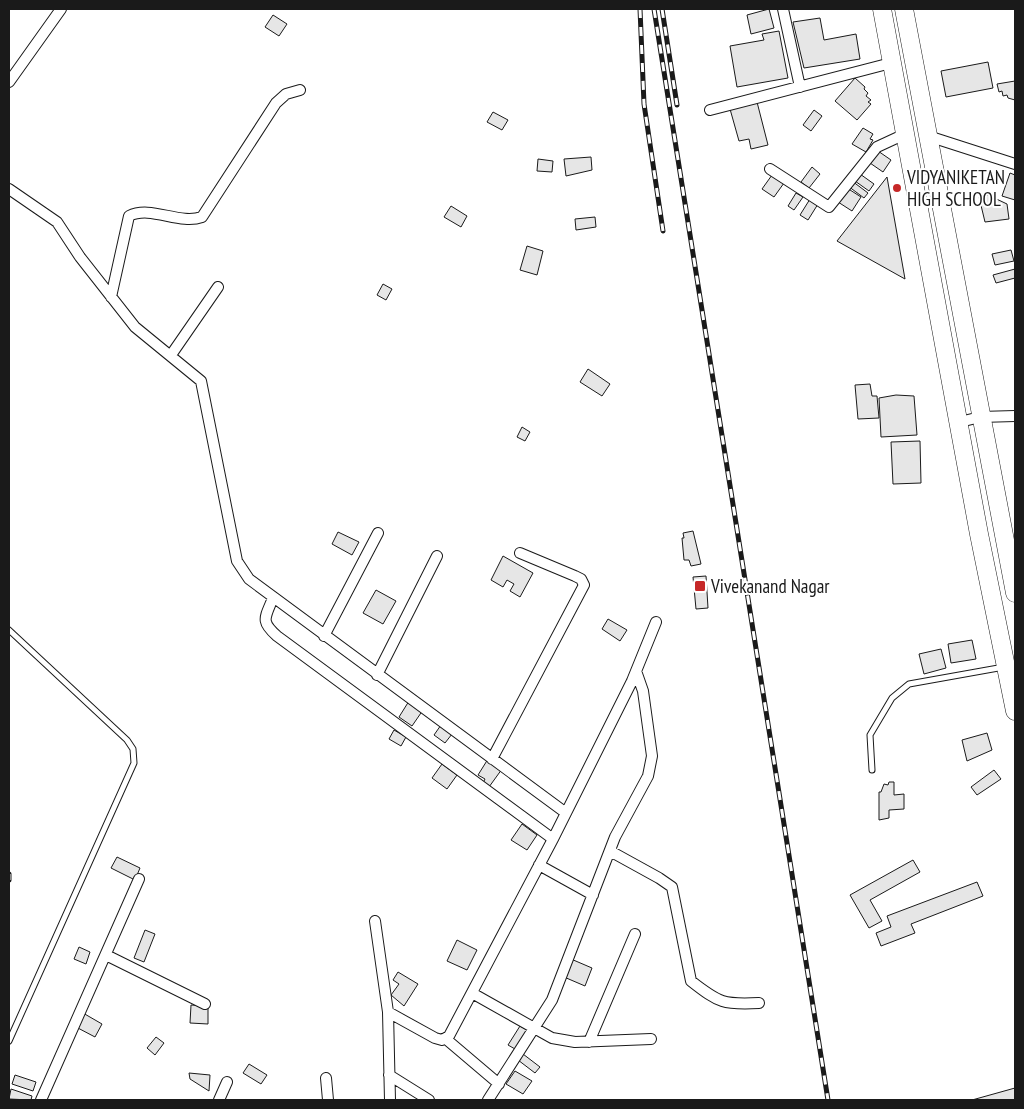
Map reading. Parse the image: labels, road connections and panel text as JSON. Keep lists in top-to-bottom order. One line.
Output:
{"places":{"other":["VIDYANIKETAN HIGH SCHOOL"],"transit":["Vivekanand Nagar"]}}
